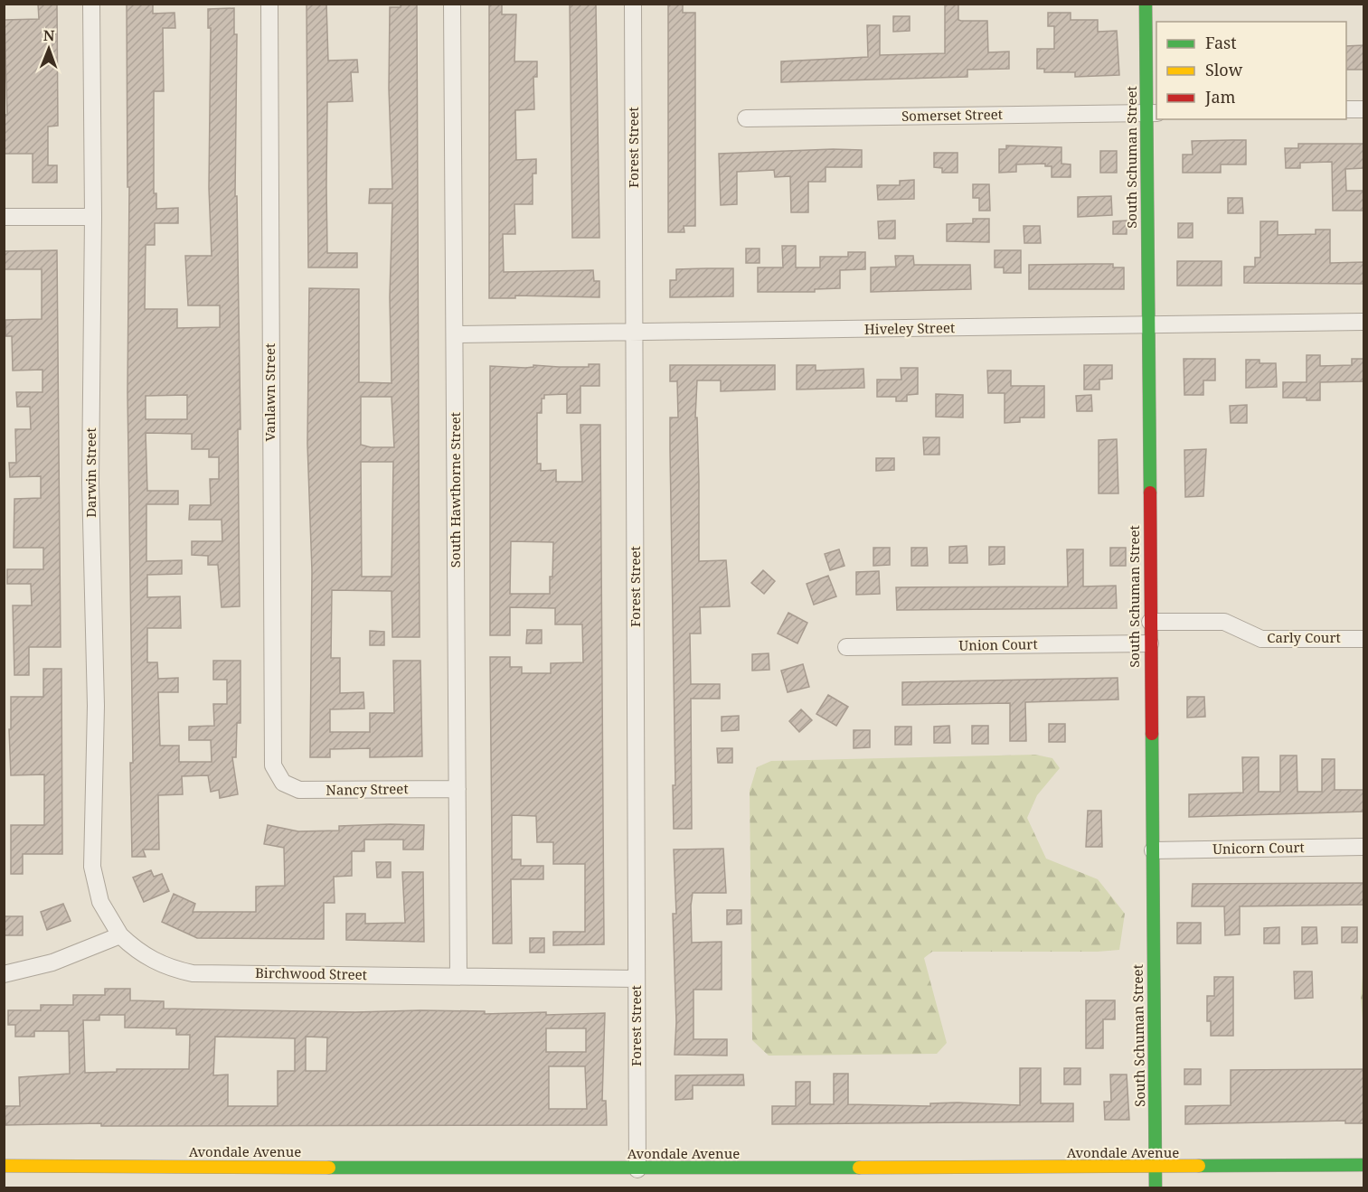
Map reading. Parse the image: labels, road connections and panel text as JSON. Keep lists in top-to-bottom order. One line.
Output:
{"streets":{"street":["Somerset Street","Forest Street","South Schuman Street","Hiveley Street","Vanlawn Street","Darwin Street","South Hawthorne Street","Carly Court","Union Court","Nancy Street","Unicorn Court","Birchwood Street","Avondale Avenue"]},"crossings":[["Somerset Street","South Schuman Street"],["Forest Street","Hiveley Street"],["Forest Street","Birchwood Street"],["Forest Street","Avondale Avenue"],["South Schuman Street","Hiveley Street"],["South Schuman Street","Carly Court"],["South Schuman Street","Union Court"],["South Schuman Street","Unicorn Court"],["South Schuman Street","Avondale Avenue"],["Hiveley Street","South Hawthorne Street"],["Vanlawn Street","Nancy Street"],["Darwin Street","Birchwood Street"],["South Hawthorne Street","Nancy Street"],["South Hawthorne Street","Birchwood Street"]],"legend":["Fast","Slow","Jam"],"north":"top"}
